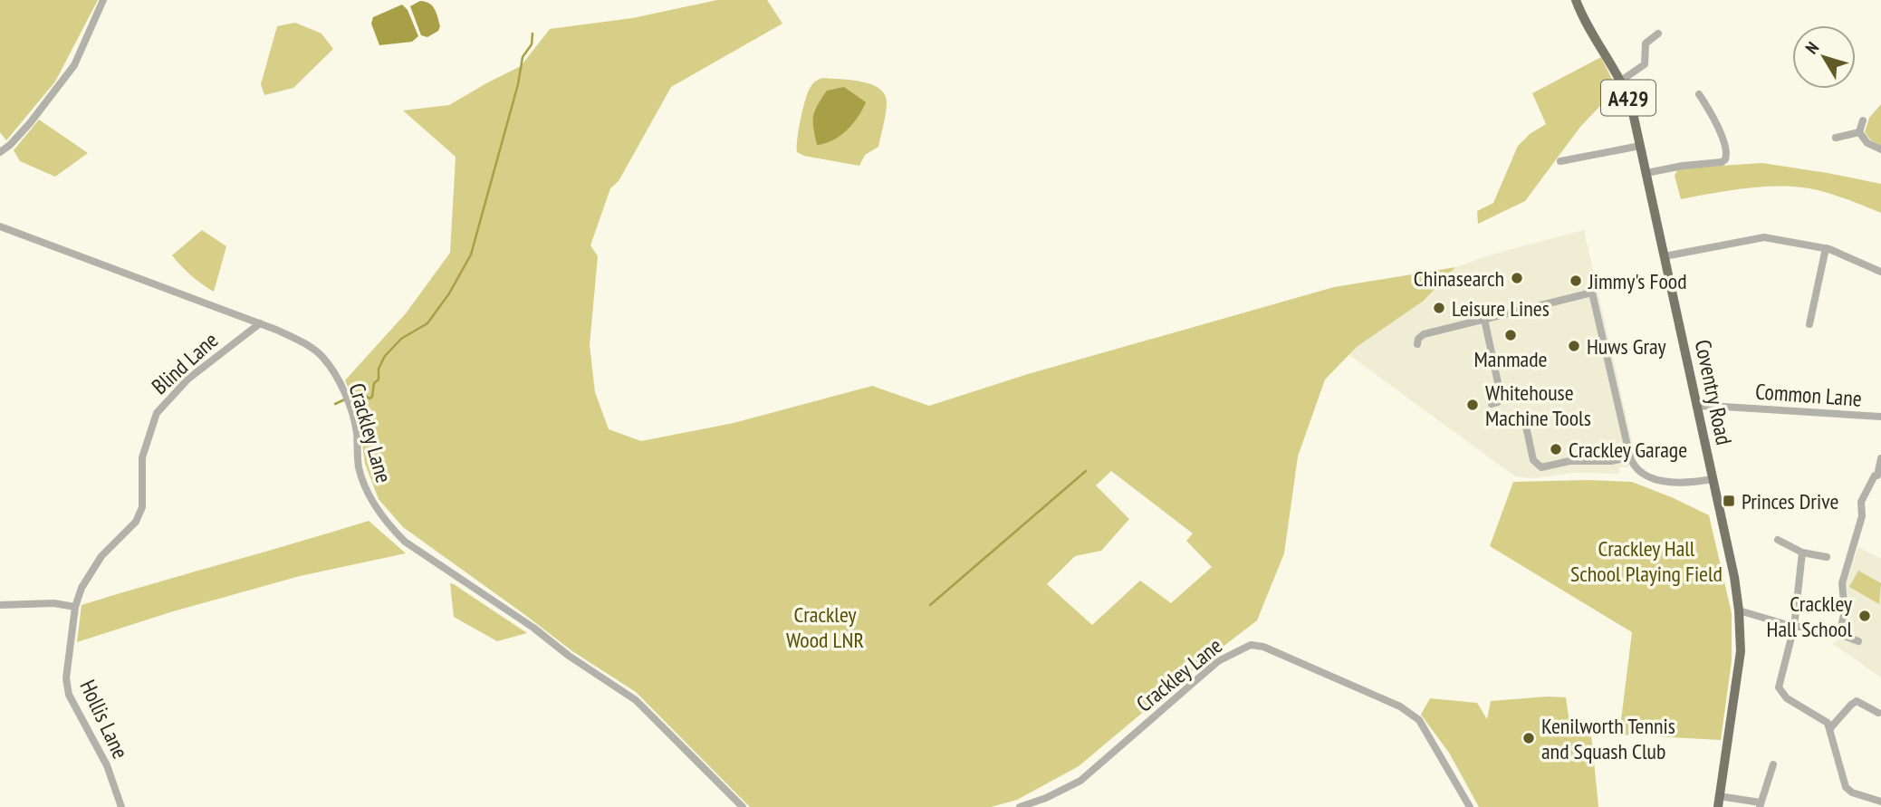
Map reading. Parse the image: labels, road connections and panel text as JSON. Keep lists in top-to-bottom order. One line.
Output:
{"streets":{"main road":["A429","Coventry Road"],"street":["Blind Lane","Common Lane","Crackley Lane","Hollis Lane"]},"crossings":[["Blind Lane","Crackley Lane"],["Blind Lane","Hollis Lane"],["Coventry Road","Common Lane"]],"parks":["Crackley Hall School Playing Field","Crackley Wood LNR"],"places":{"other":["Chinasearch","Jimmy's Food","Leisure Lines","Manmade","Huws Gray","Whitehouse Machine Tools","Crackley Garage","Crackley Hall School","Kenilworth Tennis and Squash Club"],"transit":["Princes Drive"]},"north":"top left"}
